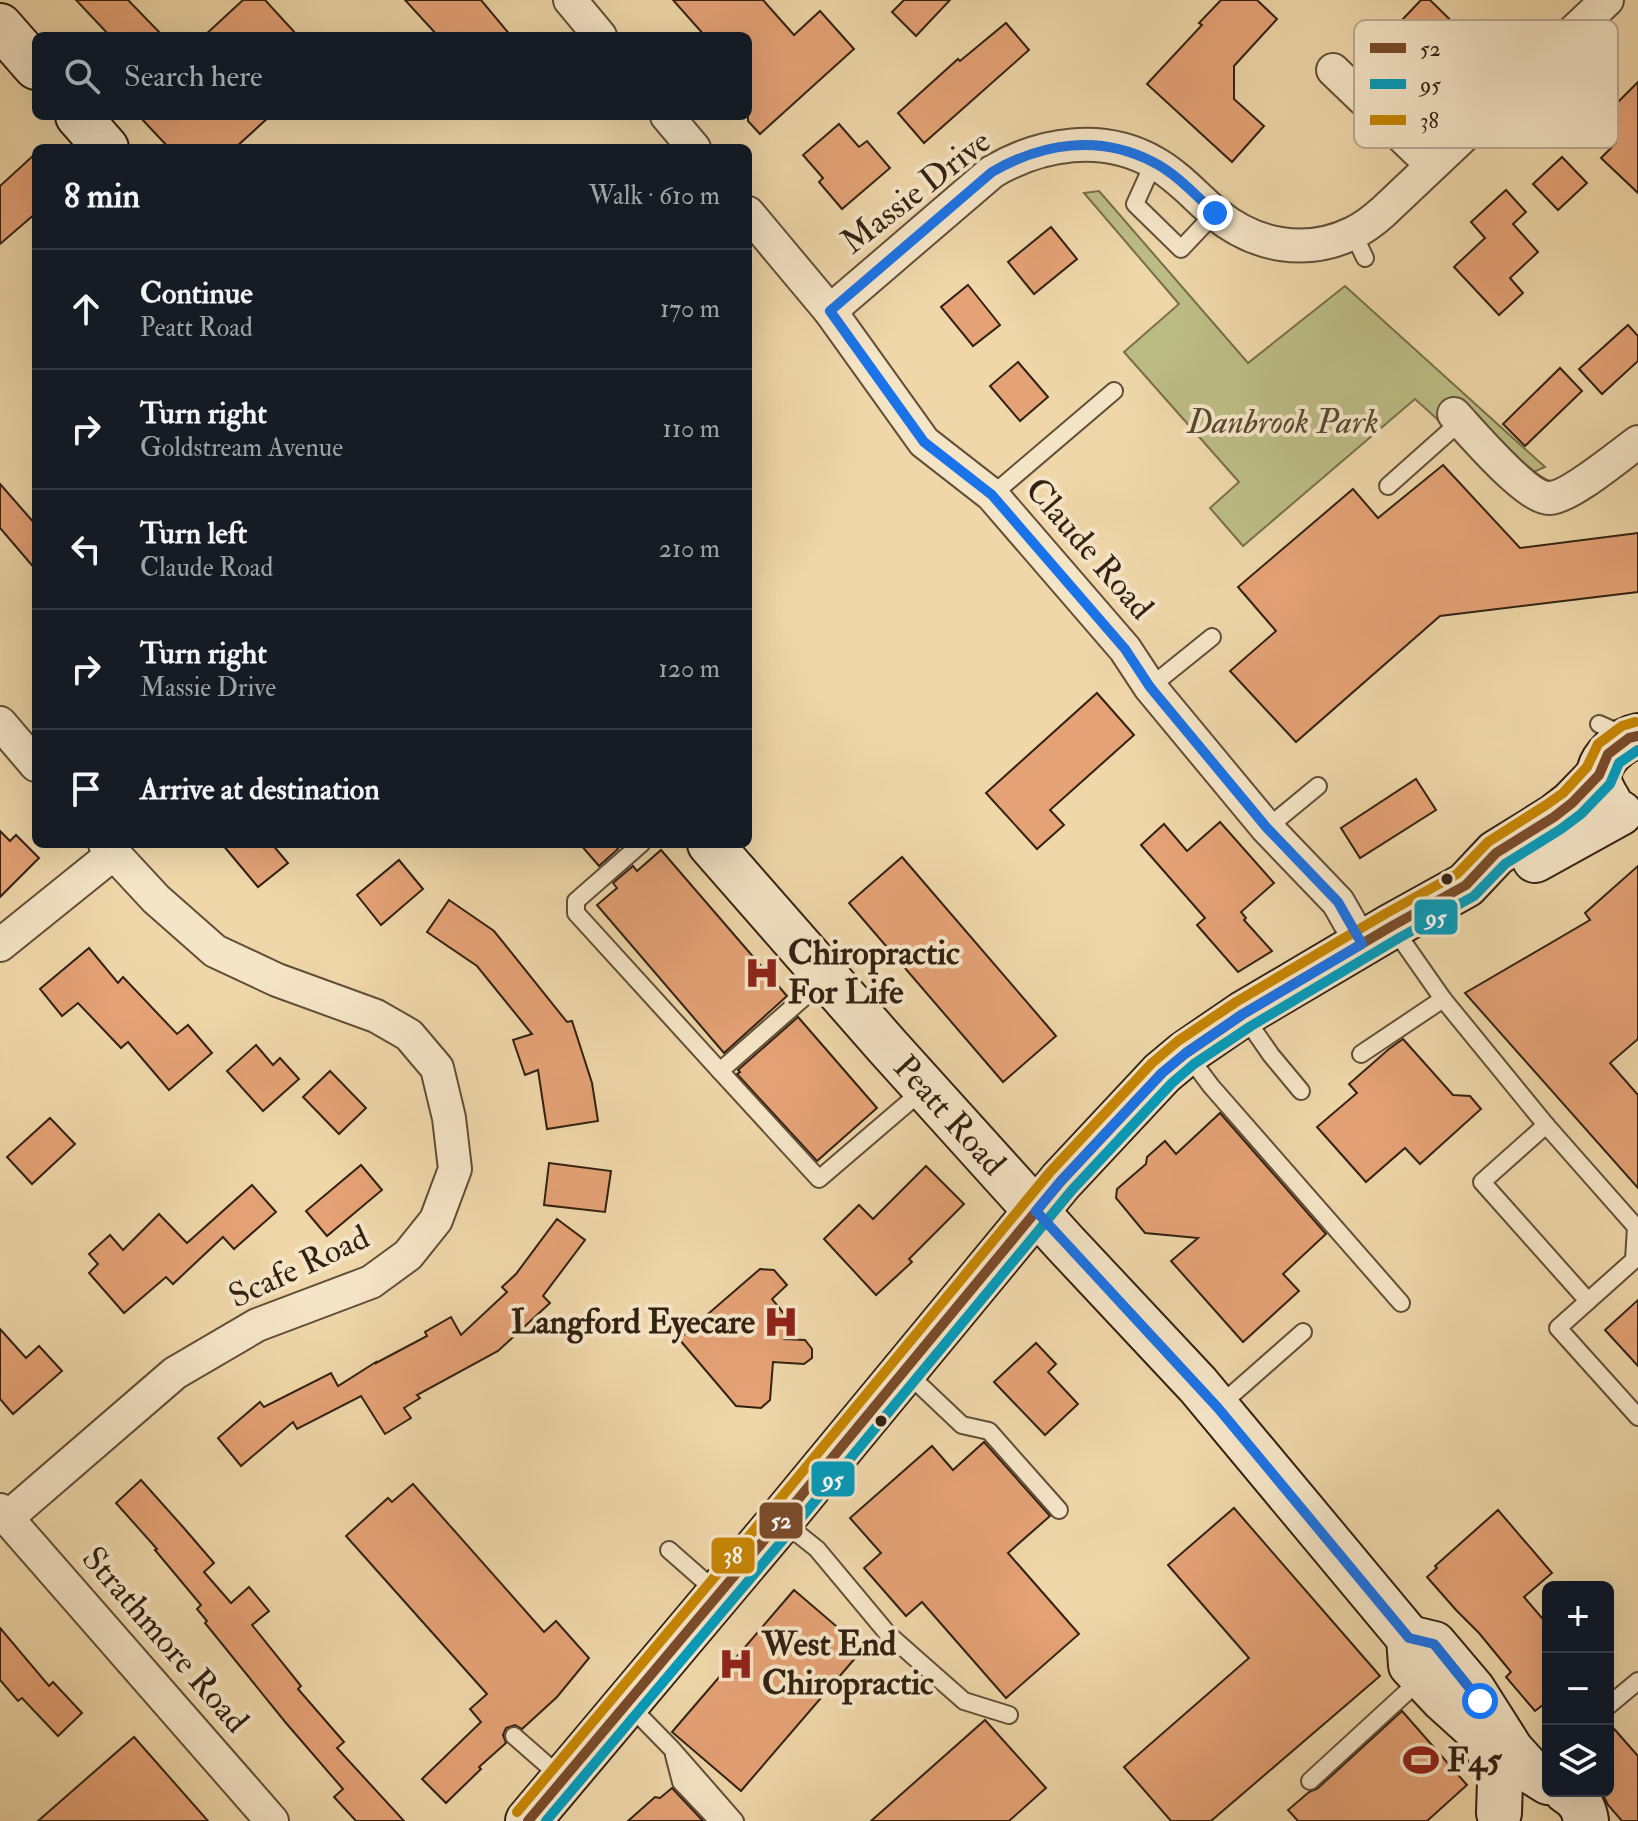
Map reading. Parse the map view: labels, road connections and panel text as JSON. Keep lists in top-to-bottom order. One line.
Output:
{"streets":{"main road":["Peatt Road"],"street":["Massie Drive","Claude Road","Scafe Road","Strathmore Road"]},"crossings":[["Massie Drive","Claude Road"],["Scafe Road","Strathmore Road"]],"parks":["Danbrook Park"],"places":{"hospital":["Chiropractic For Life","Langford Eyecare","West End Chiropractic"],"sports":["F45"]},"lines":["transit line 38","transit line 52","transit line 95"],"legend":["52","95","38"],"page":{"search":"Search here","heading":["8 min","Walk · 610 m"],"list":[["Continue","Peatt Road","170 m"],["Turn right","Goldstream Avenue","110 m"],["Turn left","Claude Road","210 m"],["Turn right","Massie Drive","120 m"],"Arrive at destination"],"map_buttons":["+","−"]}}
